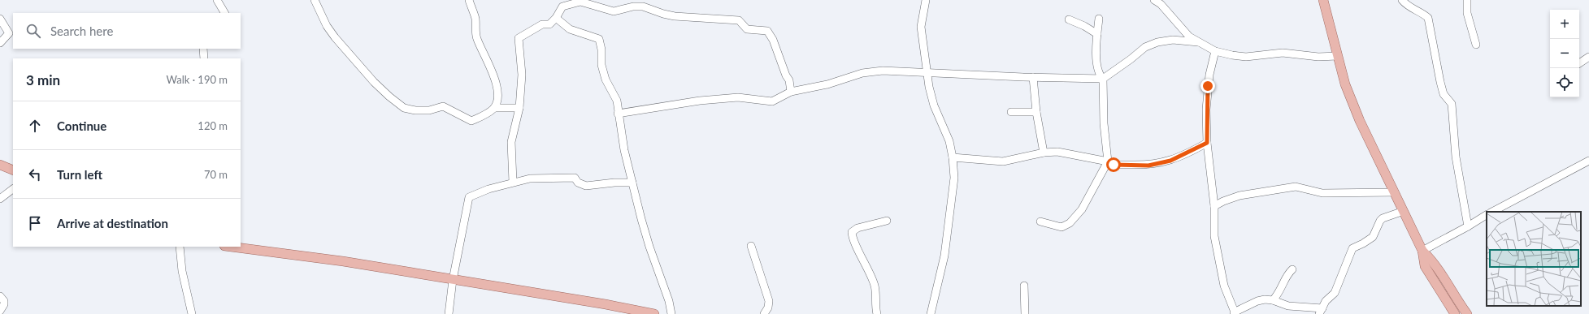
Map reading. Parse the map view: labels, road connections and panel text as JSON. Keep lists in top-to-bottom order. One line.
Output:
{"page":{"map_buttons":["+","−"],"search":"Search here","heading":["3 min","Walk · 190 m"],"list":[["Continue","120 m"],["Turn left","70 m"],"Arrive at destination"]}}
